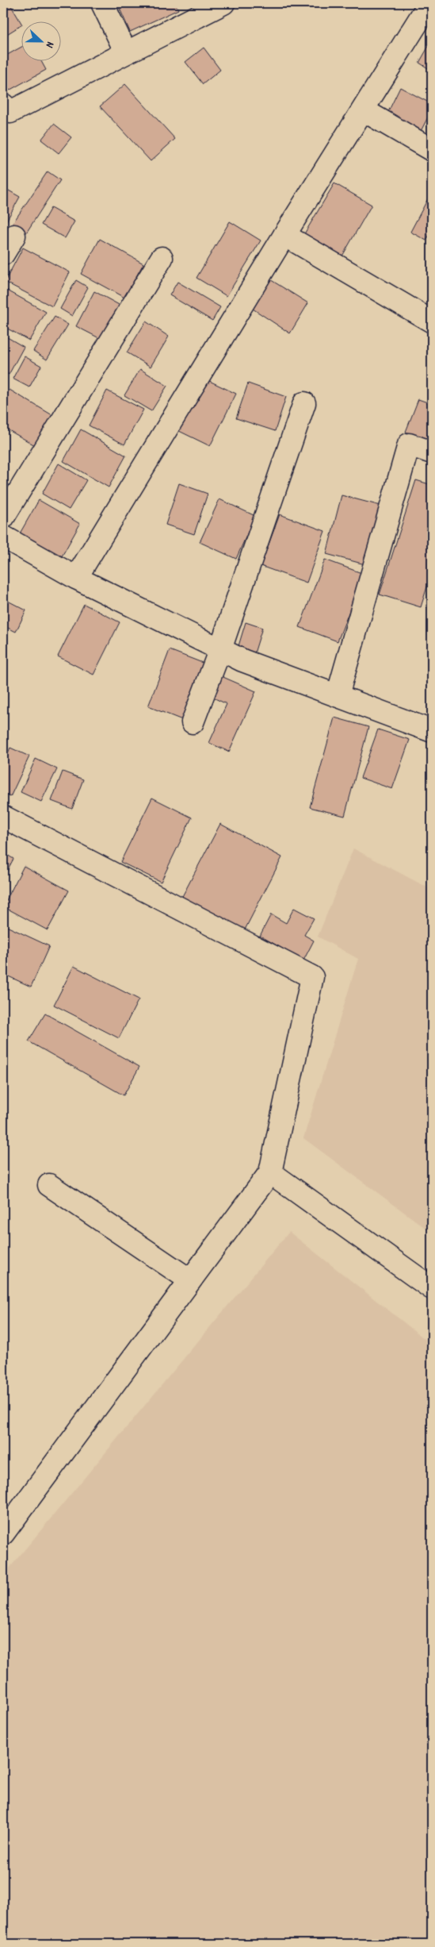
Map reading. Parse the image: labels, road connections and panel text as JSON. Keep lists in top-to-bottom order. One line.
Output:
{"north":"right"}
